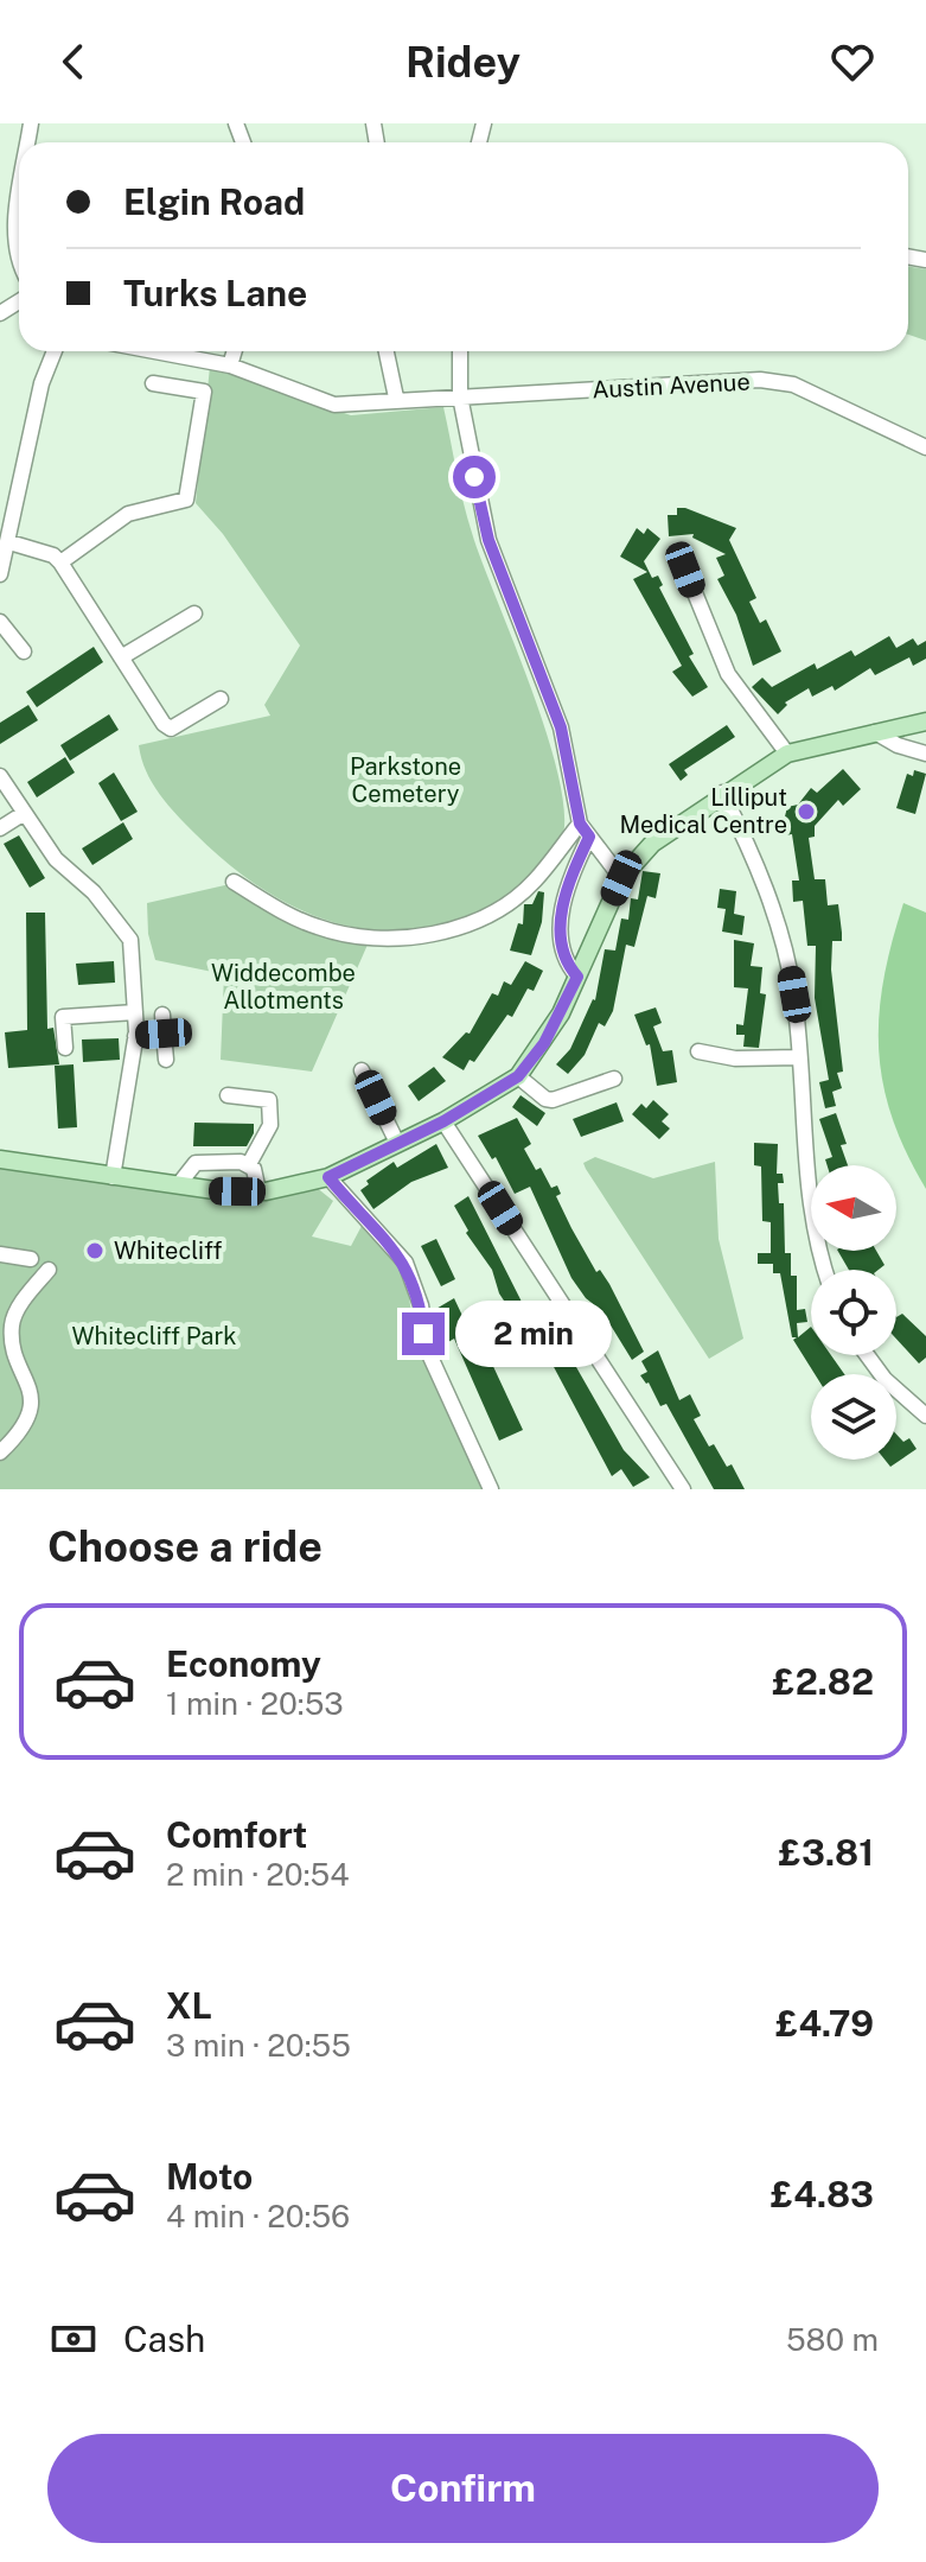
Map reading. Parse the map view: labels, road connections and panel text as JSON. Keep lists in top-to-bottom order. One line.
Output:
{"streets":{"street":["Austin Avenue"]},"parks":["Parkstone Cemetery","Widdecombe Allotments","Whitecliff Park"],"places":["Lilliput Medical Centre","Whitecliff"],"north":"left","page":{"header":"Ridey","banner":["Elgin Road","Turks Lane"],"bubble":"2 min","heading":"Choose a ride","list":[{"name":"Economy","note":"1 min · 20:53","value":"£2.82"},{"name":"Comfort","note":"2 min · 20:54","value":"£3.81"},{"name":"XL","note":"3 min · 20:55","value":"£4.79"},{"name":"Moto","note":"4 min · 20:56","value":"£4.83"}],"pay":["Cash","580 m"],"buttons":"Confirm"}}
